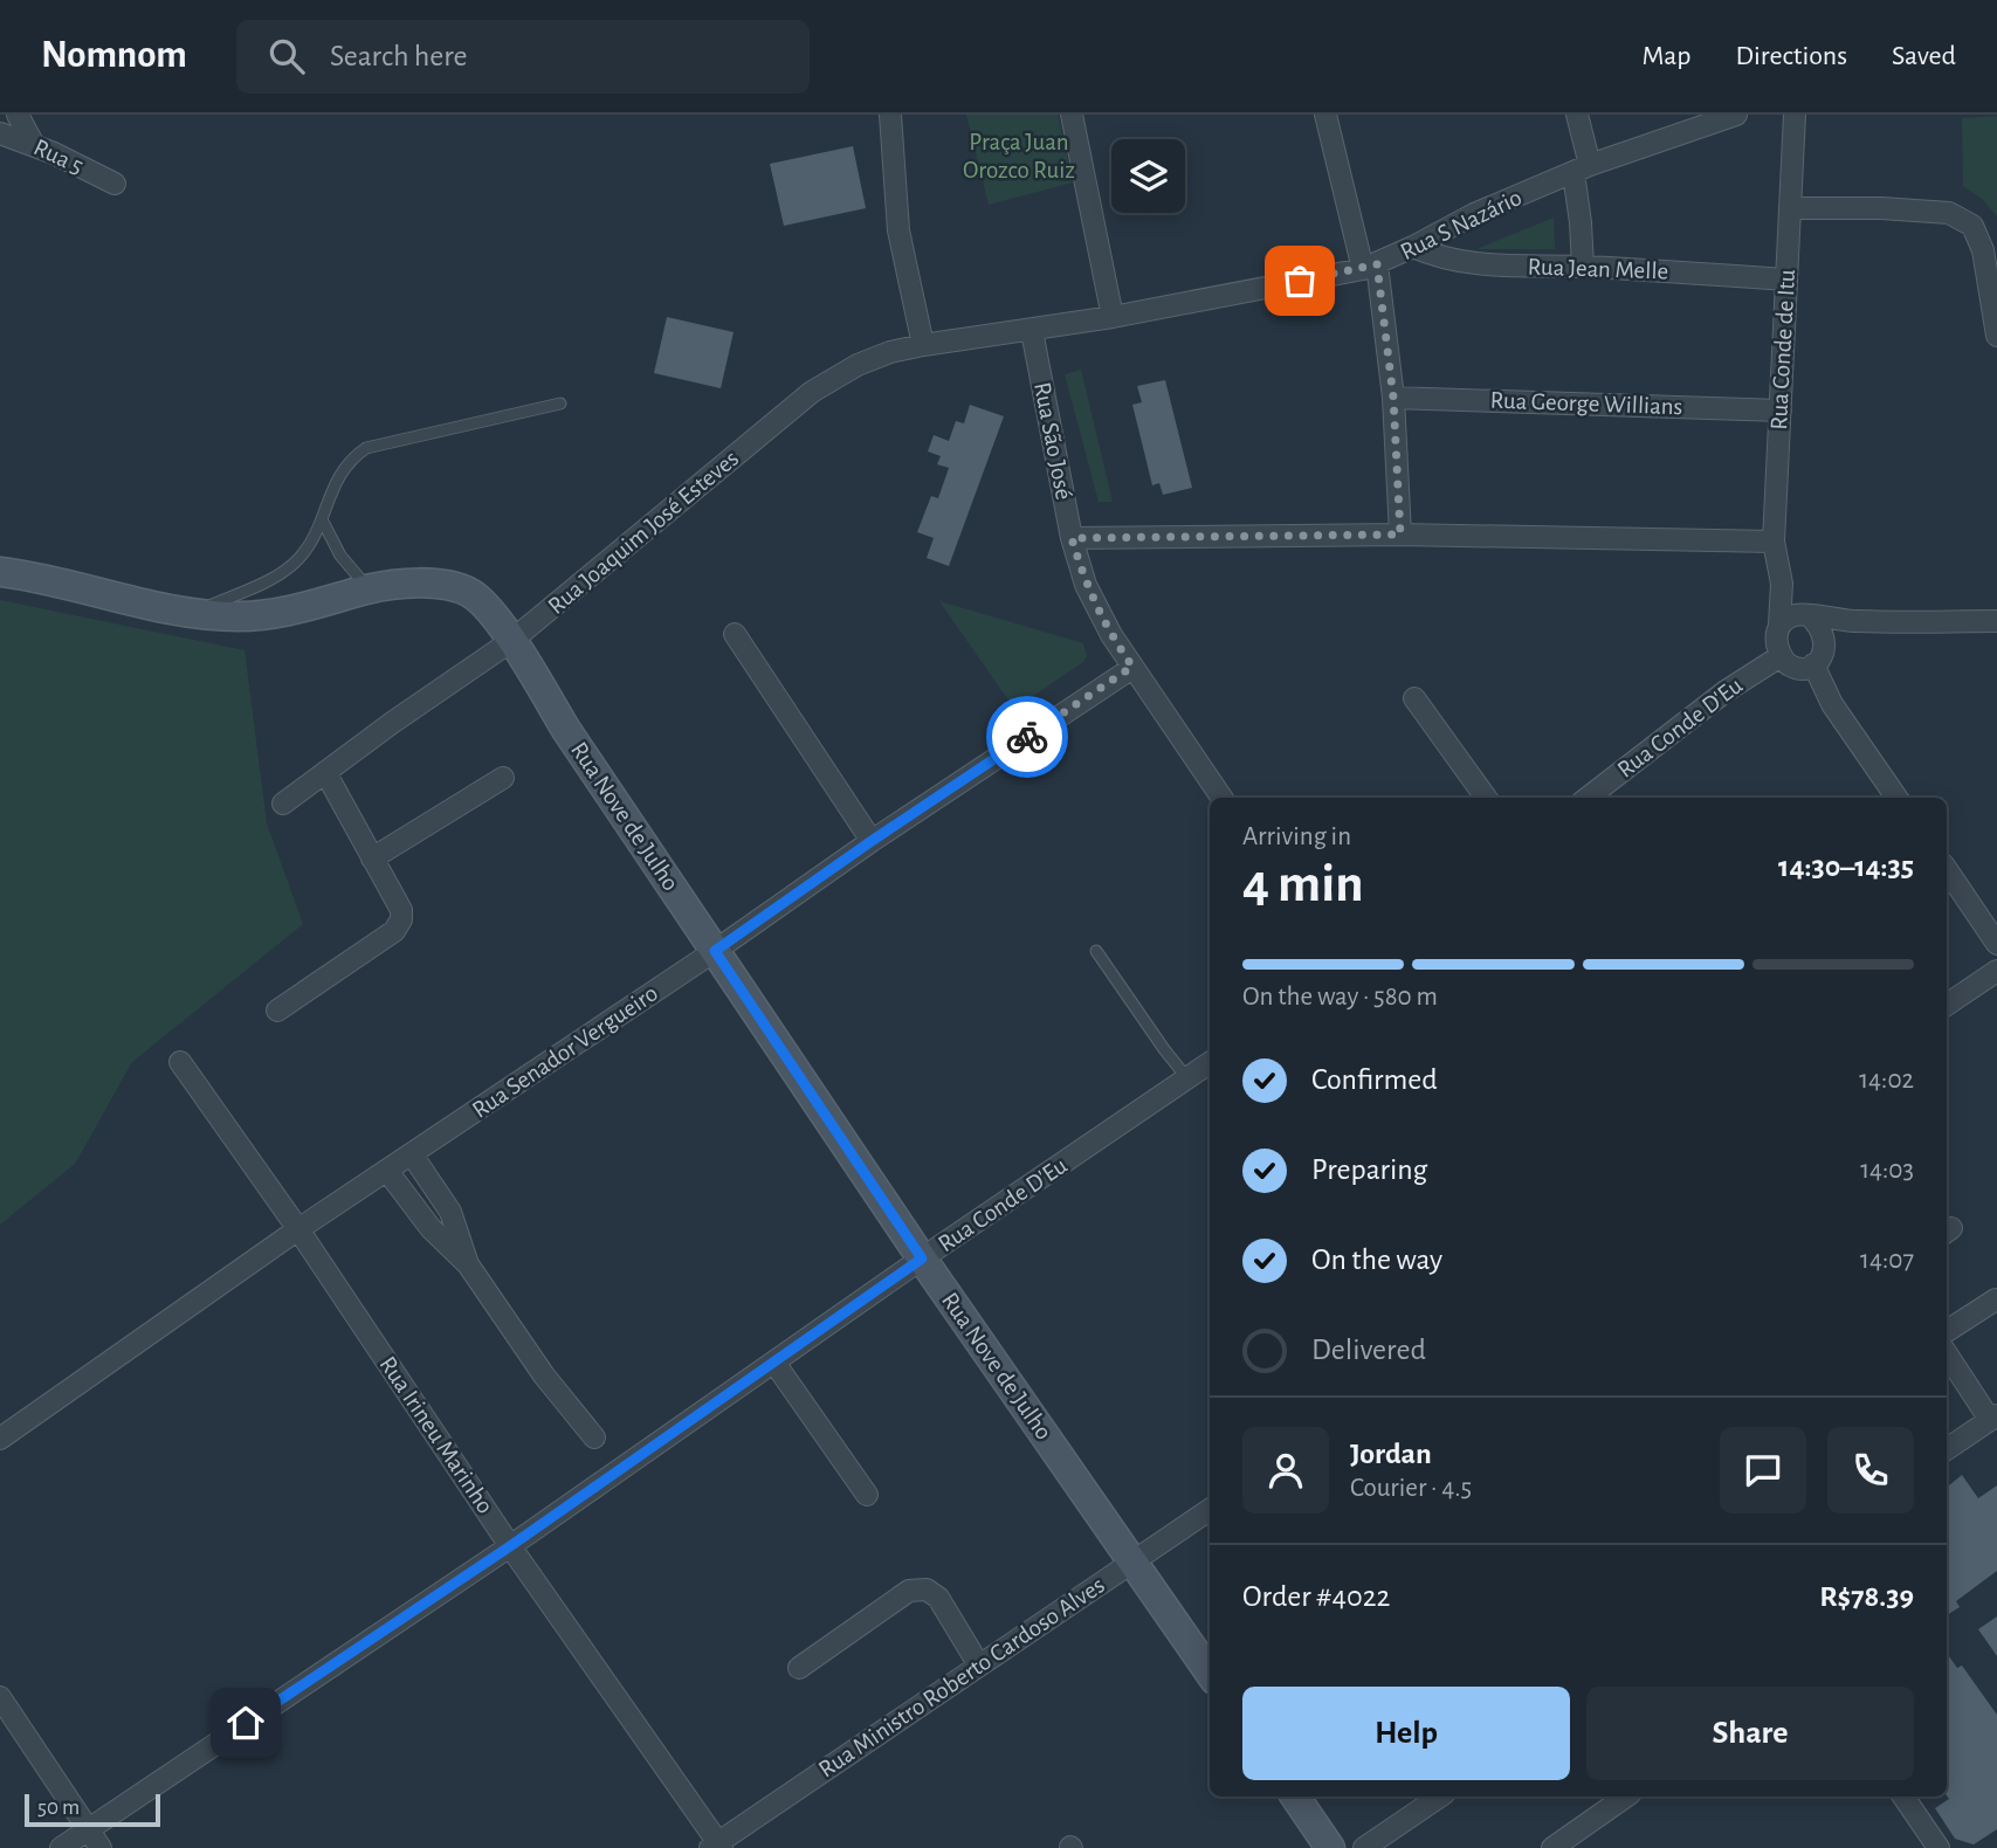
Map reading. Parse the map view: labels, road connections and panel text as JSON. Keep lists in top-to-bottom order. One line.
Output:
{"streets":{"street":["Rua 5","Rua S Nazário","Rua Jean Melle","Rua Conde de Itu","Rua George Willians","Rua São José","Rua Joaquim José Esteves","Rua Conde D'Eu","Rua Nove de Julho","Rua Senador Vergueiro","Rua Irineu Marinho","Rua Ministro Roberto Cardoso Alves"]},"crossings":[["Rua S Nazário","Rua Jean Melle"],["Rua S Nazário","Rua São José"],["Rua S Nazário","Rua Joaquim José Esteves"],["Rua Jean Melle","Rua Conde de Itu"],["Rua Conde de Itu","Rua George Willians"],["Rua Conde de Itu","Rua Conde D'Eu"],["Rua São José","Rua Joaquim José Esteves"],["Rua São José","Rua Senador Vergueiro"],["Rua Joaquim José Esteves","Rua Nove de Julho"],["Rua Conde D'Eu","Rua Nove de Julho"],["Rua Conde D'Eu","Rua Irineu Marinho"],["Rua Nove de Julho","Rua Senador Vergueiro"],["Rua Nove de Julho","Rua Ministro Roberto Cardoso Alves"],["Rua Senador Vergueiro","Rua Irineu Marinho"],["Rua Irineu Marinho","Rua Ministro Roberto Cardoso Alves"]],"parks":["Praça Juan Orozco Ruiz"],"scale_bar":"50 m","page":{"header":"Nomnom","search":"Search here","nav":["Map","Directions","Saved"],"heading":["4 min","Arriving in","14:30–14:35"],"panel":["Jordan","Courier · 4.5","Order #4022","R$78.39"],"bar":"On the way · 580 m","list":[["Confirmed","14:02"],["Preparing","14:03"],["On the way","14:07"],"Delivered"],"buttons":["Help","Share"],"scale":"50 m"}}
